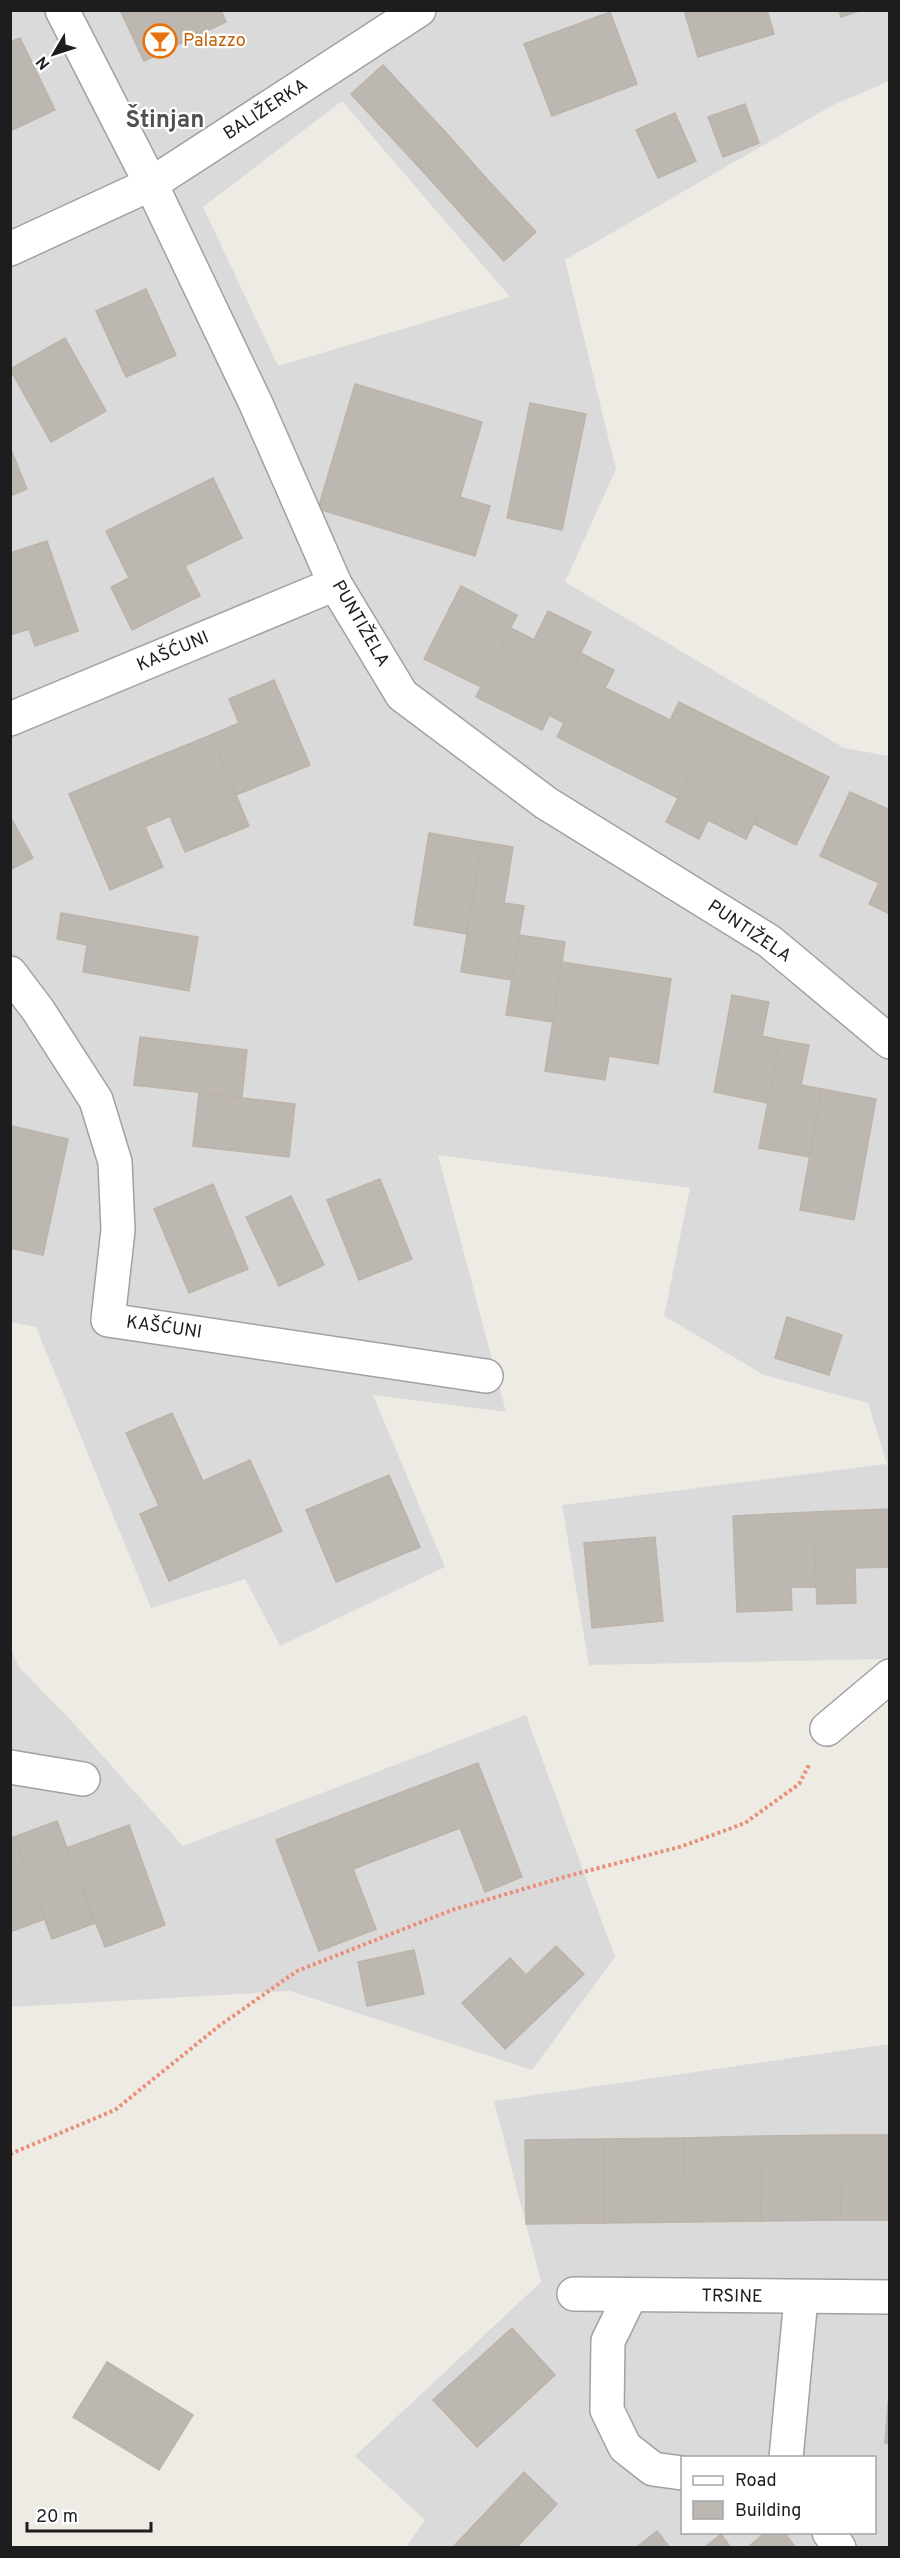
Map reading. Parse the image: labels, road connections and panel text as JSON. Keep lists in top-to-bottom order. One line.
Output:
{"streets":{"street":["BALIŽERKA","PUNTIŽELA","KAŠĆUNI","TRSINE"]},"crossings":[["BALIŽERKA","PUNTIŽELA"],["PUNTIŽELA","KAŠĆUNI"]],"districts":["Štinjan"],"places":{"bar":["Palazzo"]},"legend":["Road","Building"],"scale_bar":"20 m","north":"bottom left"}
